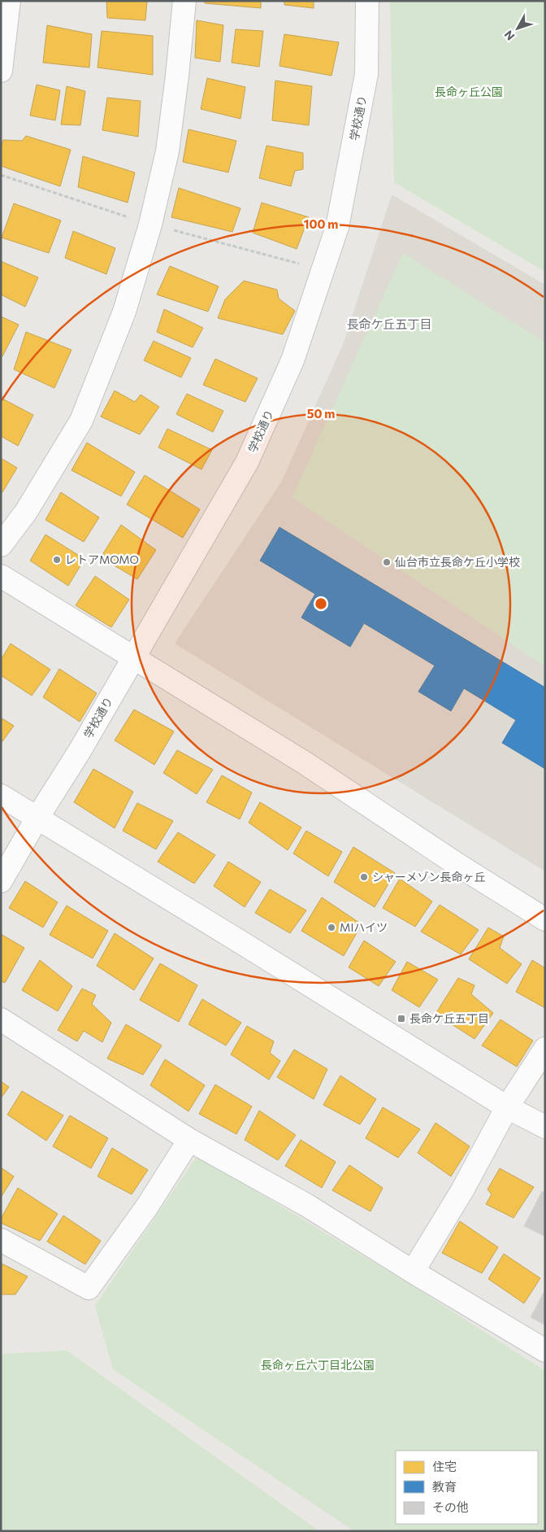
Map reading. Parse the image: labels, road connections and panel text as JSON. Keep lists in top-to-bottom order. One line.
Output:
{"streets":{"street":["学校通り"]},"districts":["長命ケ丘五丁目"],"parks":["長命ヶ丘公園","長命ヶ丘六丁目北公園"],"places":{"other":["レトアMOMO","仙台市立長命ケ丘小学校","シャーメゾン長命ヶ丘","MIハイツ"],"transit":["長命ケ丘五丁目"]},"legend":["住宅","教育","その他"],"north":"bottom left","rings":["100 m","50 m"]}
